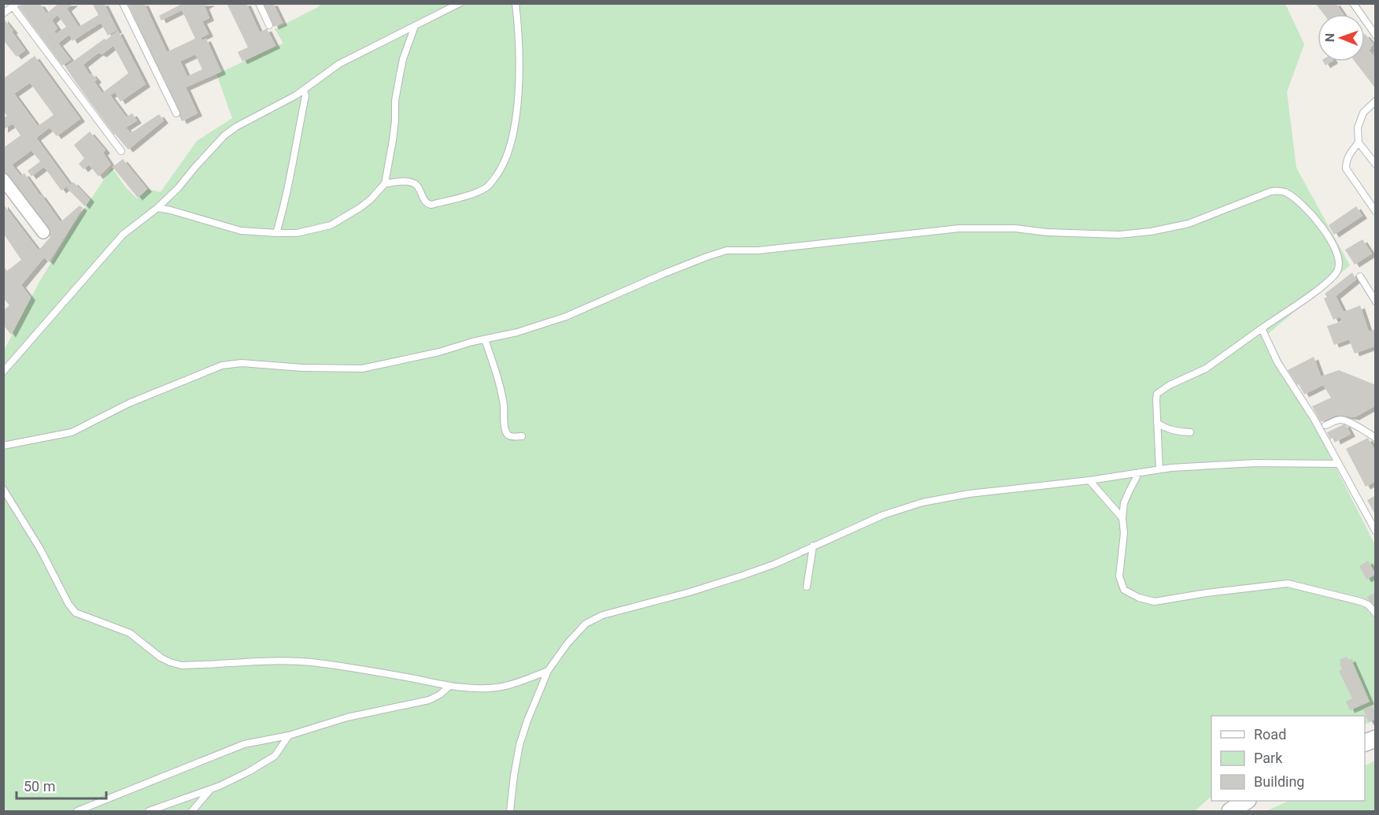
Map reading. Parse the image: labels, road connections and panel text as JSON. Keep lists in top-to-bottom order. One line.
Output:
{"legend":["Road","Park","Building"],"scale_bar":"50 m","north":"left"}
